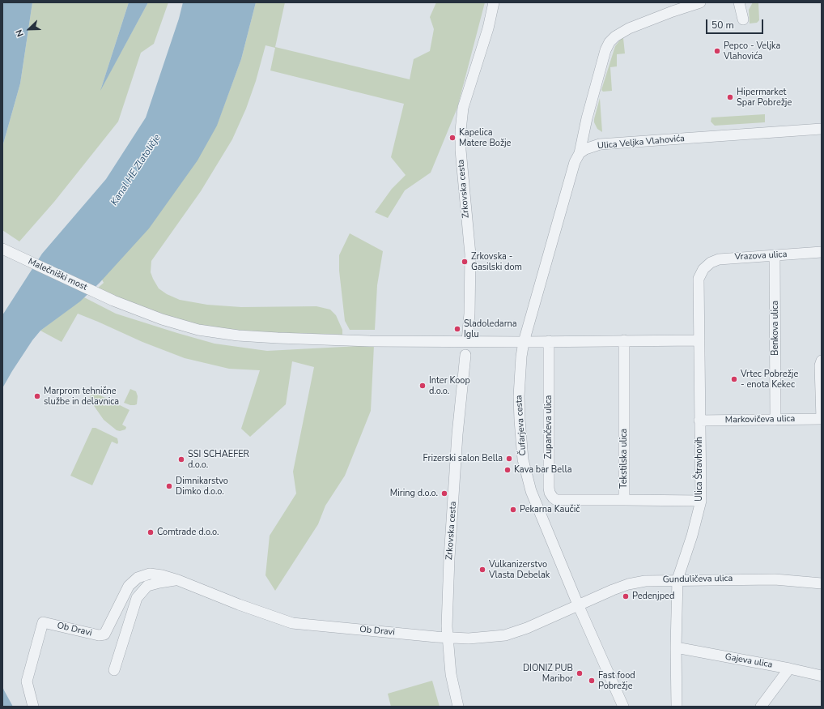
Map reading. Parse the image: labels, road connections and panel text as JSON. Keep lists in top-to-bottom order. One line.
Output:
{"streets":{"street":["Ulica Veljka Vlahovića","Zrkovska cesta","Vrazova ulica","Malečniški most","Benkova ulica","Markovičeva ulica","Čufarjeva cesta","Zupančeva ulica","Tekstilska ulica","Ulica Štravhovih","Gunduličeva ulica","Ob Dravi","Gajeva ulica"]},"crossings":[["Ulica Veljka Vlahovića","Čufarjeva cesta"],["Zrkovska cesta","Malečniški most"],["Zrkovska cesta","Ob Dravi"],["Vrazova ulica","Benkova ulica"],["Vrazova ulica","Ulica Štravhovih"],["Malečniški most","Čufarjeva cesta"],["Malečniški most","Zupančeva ulica"],["Malečniški most","Tekstilska ulica"],["Malečniški most","Ulica Štravhovih"],["Benkova ulica","Markovičeva ulica"],["Markovičeva ulica","Ulica Štravhovih"],["Čufarjeva cesta","Gunduličeva ulica"],["Čufarjeva cesta","Ob Dravi"],["Zupančeva ulica","Tekstilska ulica"],["Tekstilska ulica","Ulica Štravhovih"],["Ulica Štravhovih","Gunduličeva ulica"],["Ulica Štravhovih","Gajeva ulica"],["Gunduličeva ulica","Ob Dravi"]],"water":["Kanal HE Zlatoličje"],"places":["Pepco - Veljka Vlahovića","Hipermarket Spar Pobrežje","Kapelica Matere Božje","Zrkovska - Gasilski dom","Sladoledarna Iglu","Vrtec Pobrežje - enota Kekec","Inter Koop d.o.o.","Marprom tehnične službe in delavnica","Frizerski salon Bella","SSI SCHAEFER d.o.o.","Kava bar Bella","Dimnikarstvo Dimko d.o.o.","Miring d.o.o.","Pekarna Kaučič","Comtrade d.o.o.","Vulkanizerstvo Vlasta Debelak","Pedenjped","DIONIZ PUB Maribor","Fast food Pobrežje"],"scale_bar":"50 m","north":"bottom left"}
